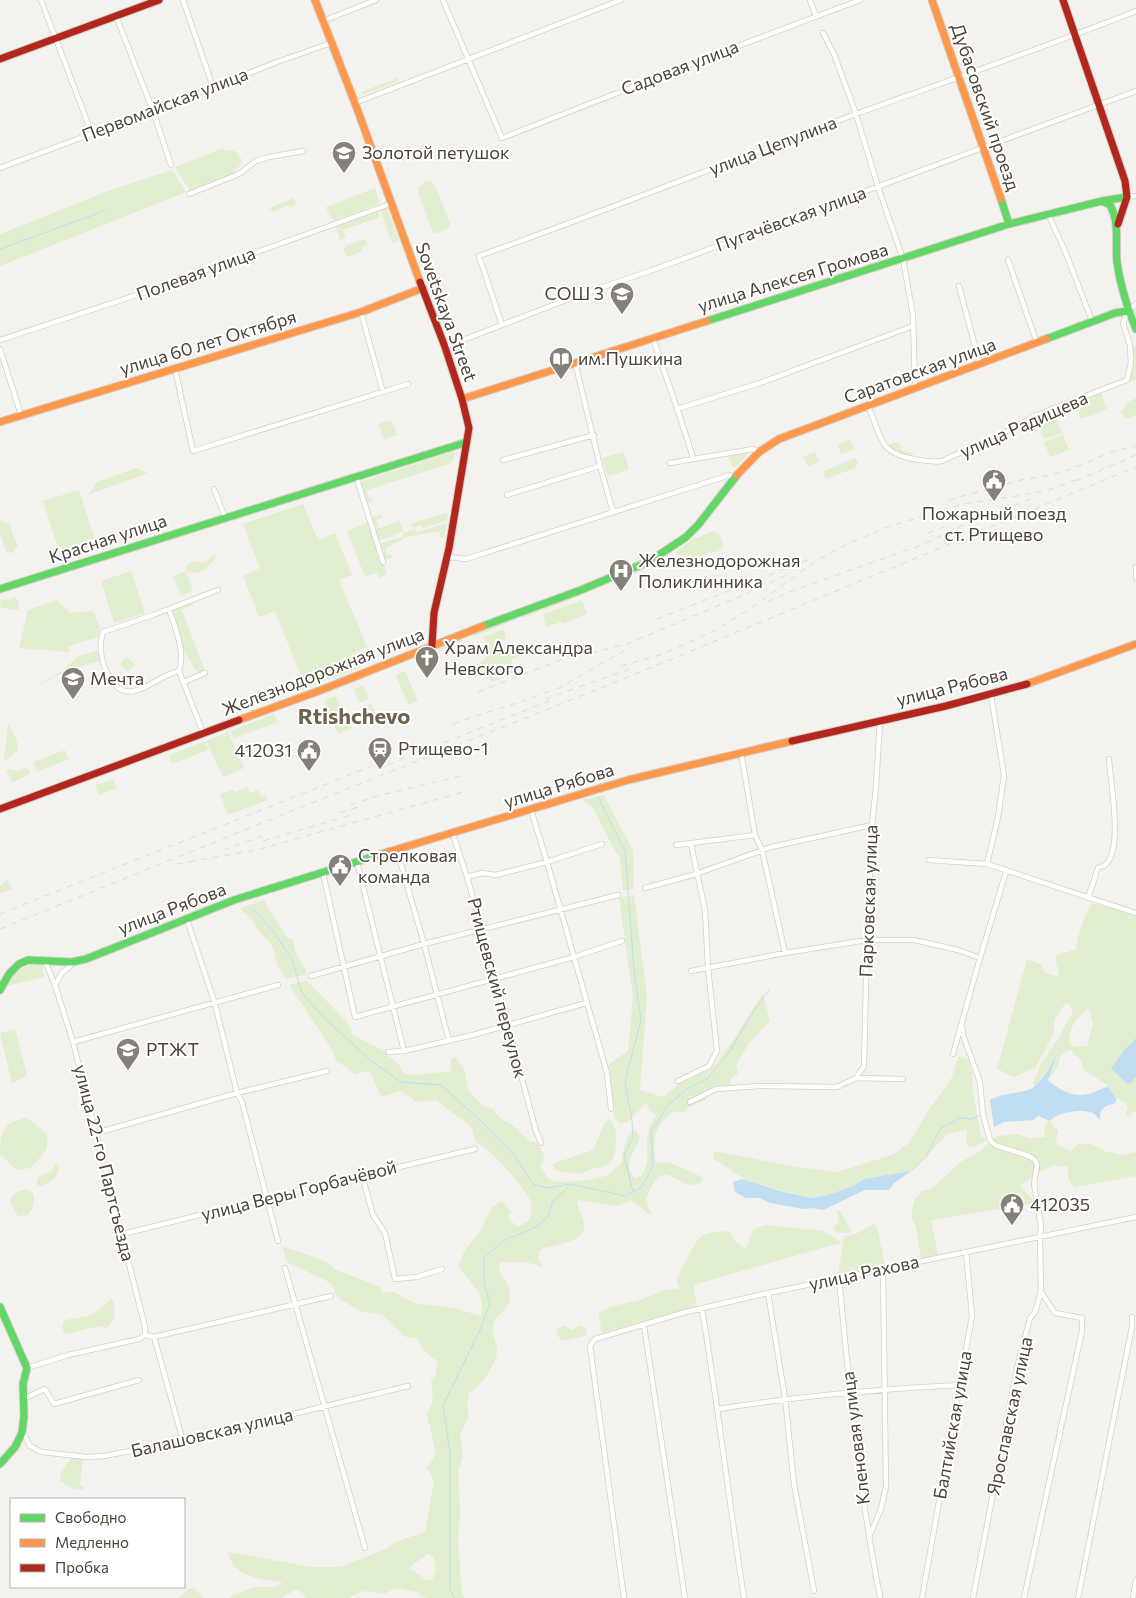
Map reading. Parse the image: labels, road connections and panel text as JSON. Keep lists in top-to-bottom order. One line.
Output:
{"streets":{"street":["Садовая улица","Первомайская улица","Дубасовский проезд","улица Цепулина","Пугачёвская улица","Полевая улица","улица Алексея Громова","Sovetskaya Street","улица 60 лет Октября","Саратовская улица","улица Радищева","Красная улица","Железнодорожная улица","улица Рябова","Парковская улица","Ртищевский переулок","улица 22-го Партсъезда","улица Веры Горбачёвой","улица Рахова","Ярославская улица","Балтийская улица","Балашовская улица","Кленовая улица"]},"crossings":[["Первомайская улица","Sovetskaya Street"],["Дубасовский проезд","улица Цепулина"],["Дубасовский проезд","Пугачёвская улица"],["Дубасовский проезд","улица Алексея Громова"],["улица Цепулина","Пугачёвская улица"],["Пугачёвская улица","Sovetskaya Street"],["Полевая улица","Sovetskaya Street"],["улица Алексея Громова","Sovetskaya Street"],["Sovetskaya Street","улица 60 лет Октября"],["Sovetskaya Street","Красная улица"],["Sovetskaya Street","Железнодорожная улица"],["Саратовская улица","улица Радищева"],["Саратовская улица","Железнодорожная улица"],["улица Рябова","Парковская улица"],["улица Рябова","Ртищевский переулок"],["улица 22-го Партсъезда","улица Веры Горбачёвой"],["улица Рахова","Ярославская улица"],["улица Рахова","Балтийская улица"],["улица Рахова","Кленовая улица"]],"districts":["Rtishchevo"],"places":{"school or university":["Золотой петушок","СОШ 3","Мечта","РТЖТ"],"library":["им.Пушкина"],"public building":["Пожарный поезд ст. Ртищево","412031","Стрелковая команда","412035"],"hospital":["Железнодорожная Поликлинника"],"church":["Храм Александра Невского"],"station":["Ртищево-1"]},"legend":["Свободно","Медленно","Пробка"]}
